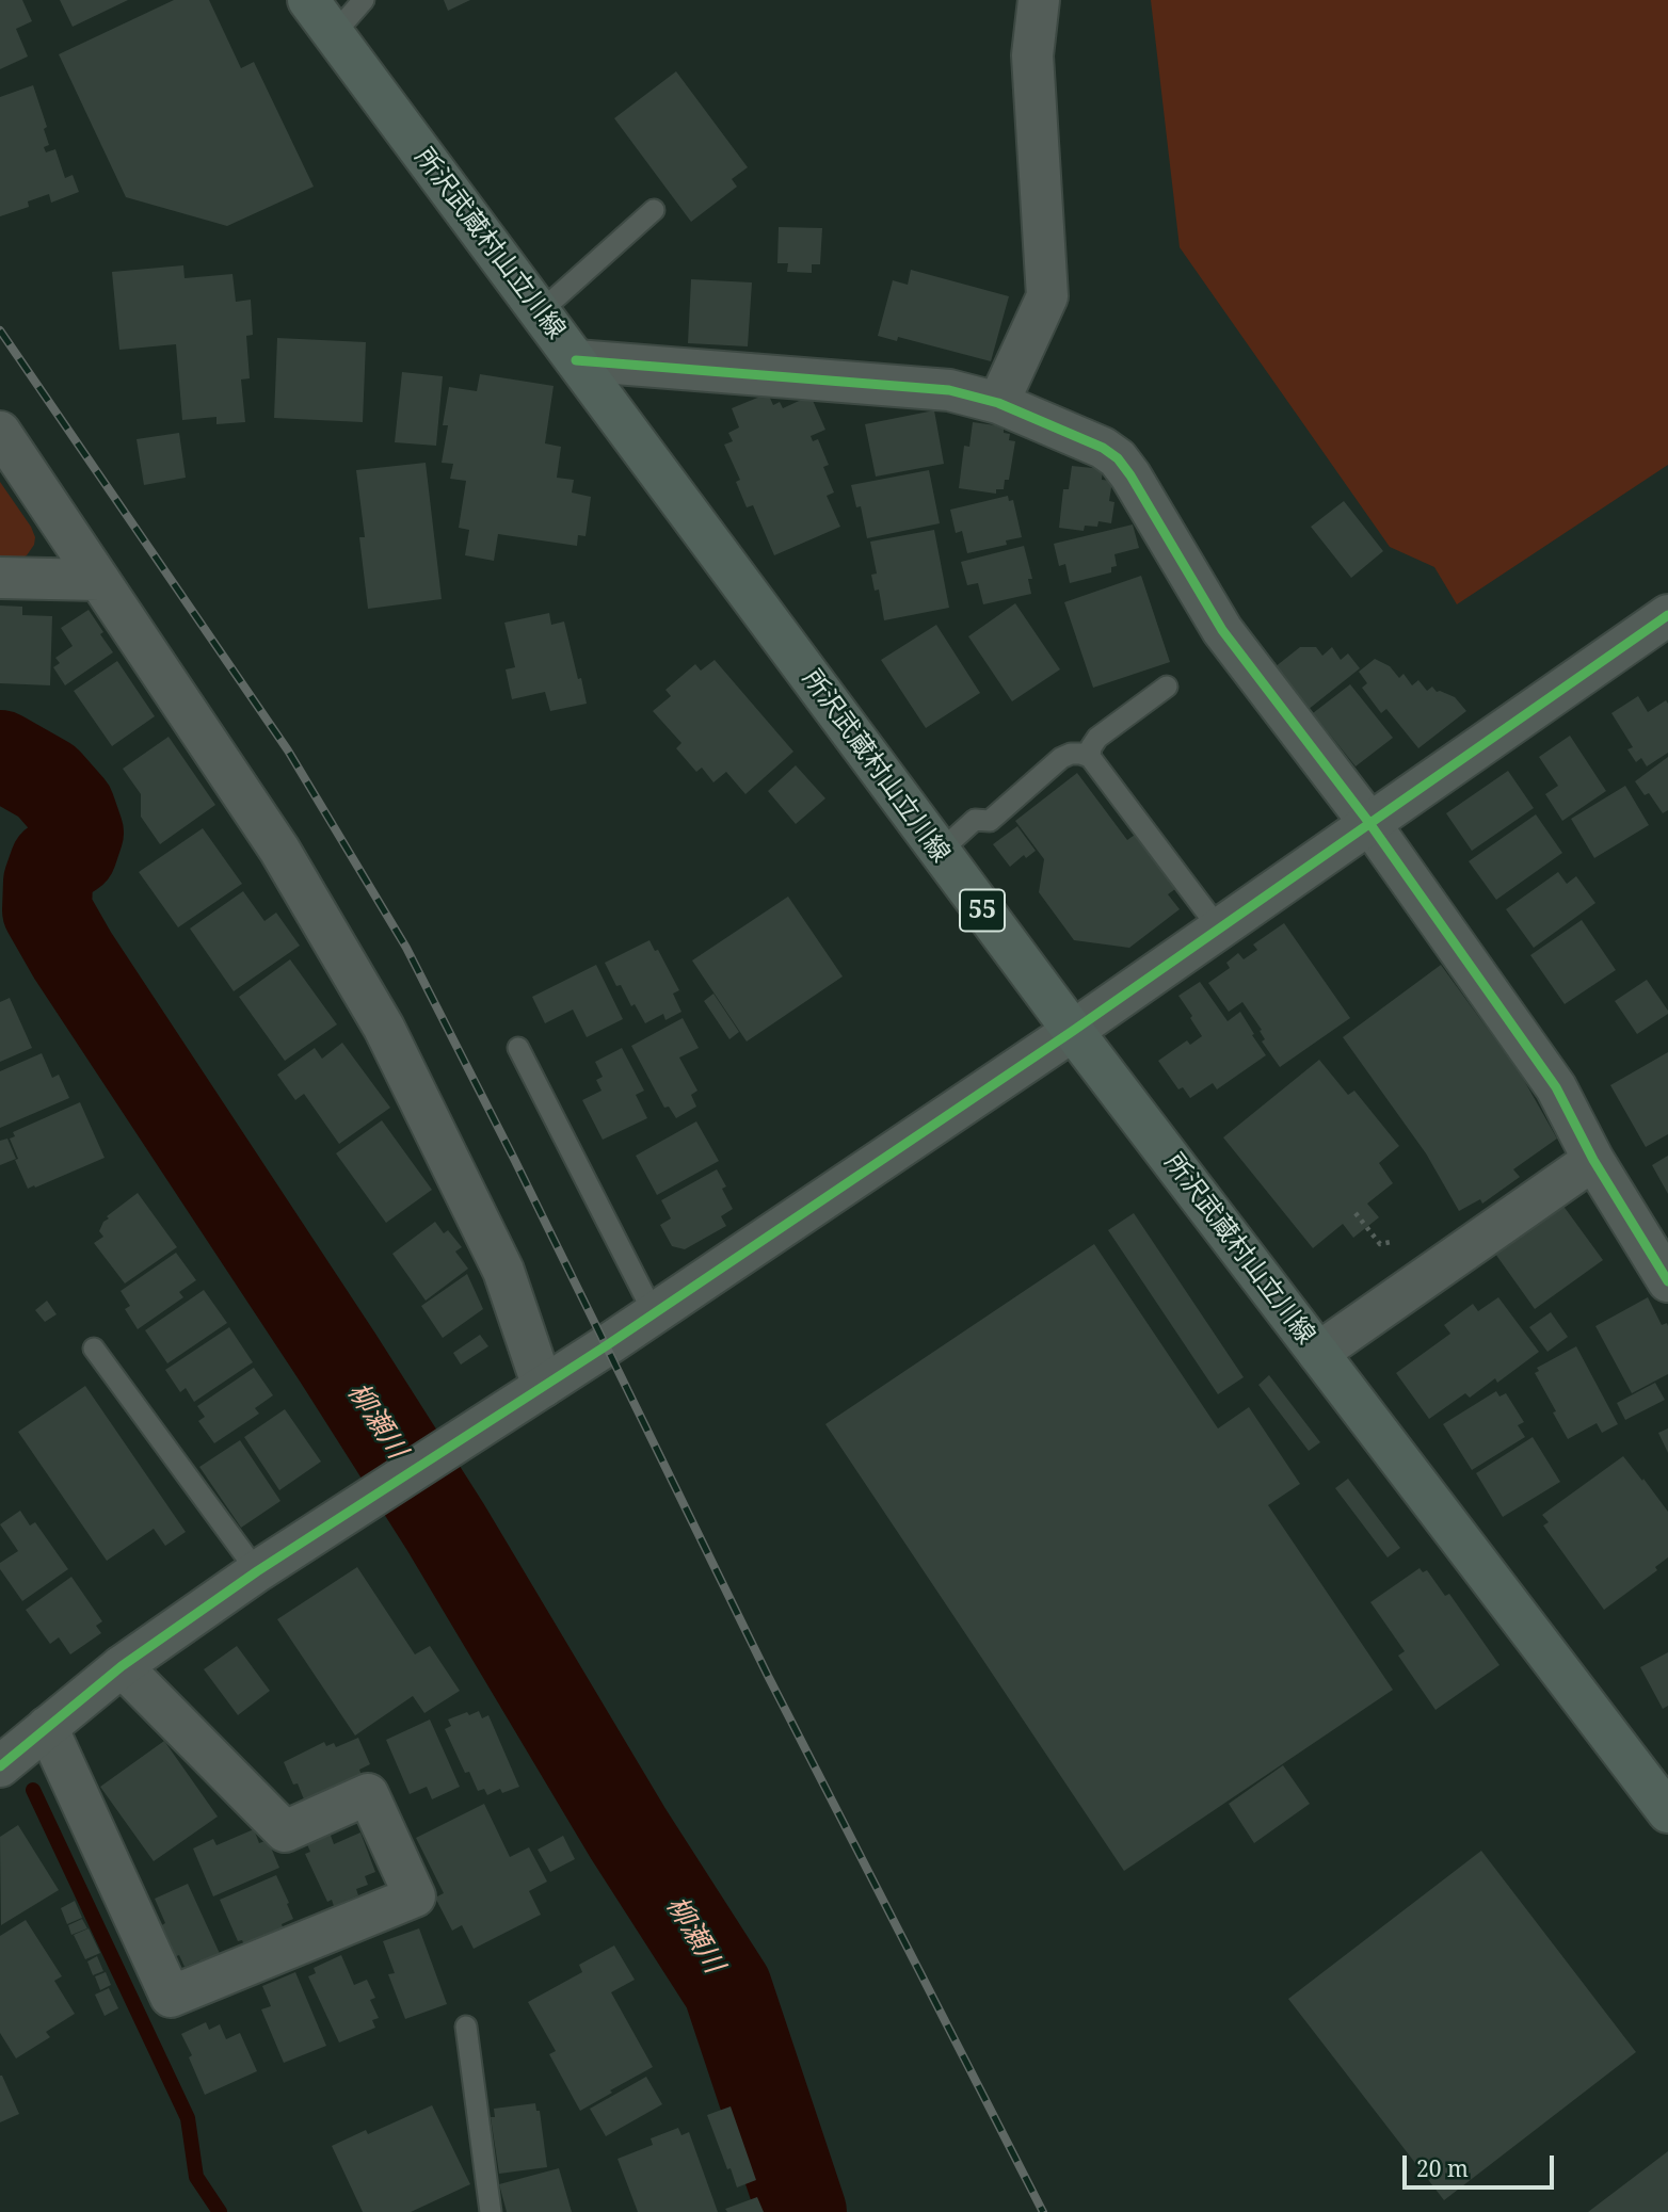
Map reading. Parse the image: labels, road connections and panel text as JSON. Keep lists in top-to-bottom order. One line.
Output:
{"streets":{"main road":["所沢武蔵村山立川線","55"]},"water":["柳瀬川"],"scale_bar":"20 m"}
